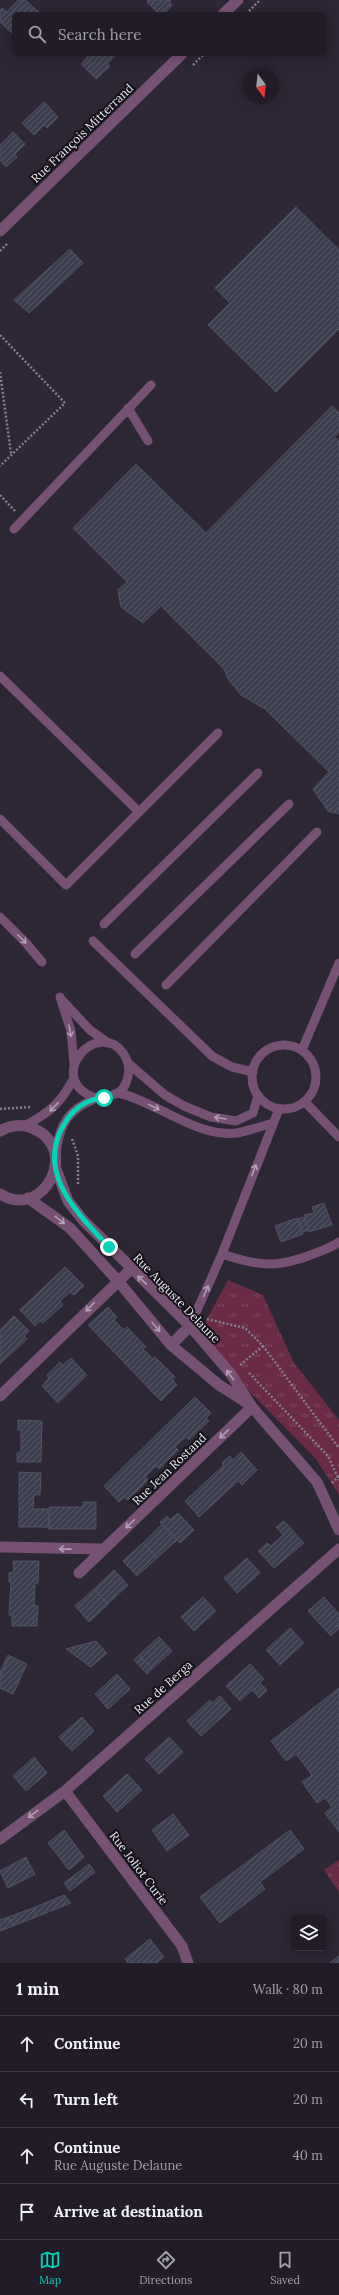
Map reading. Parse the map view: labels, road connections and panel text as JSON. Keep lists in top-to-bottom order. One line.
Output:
{"streets":{"street":["Rue François Mitterrand","Rue Auguste Delaune","Rue Jean Rostand","Rue de Berga","Rue Joliot Curie"]},"crossings":[["Rue Auguste Delaune","Rue Jean Rostand"],["Rue de Berga","Rue Joliot Curie"]],"one_way":["Rue Jean Rostand"],"north":"bottom","page":{"search":"Search here","heading":["1 min","Walk · 80 m"],"list":[["Continue","20 m"],["Turn left","20 m"],["Continue","Rue Auguste Delaune","40 m"],"Arrive at destination"],"nav":["Map","Directions","Saved"]}}
